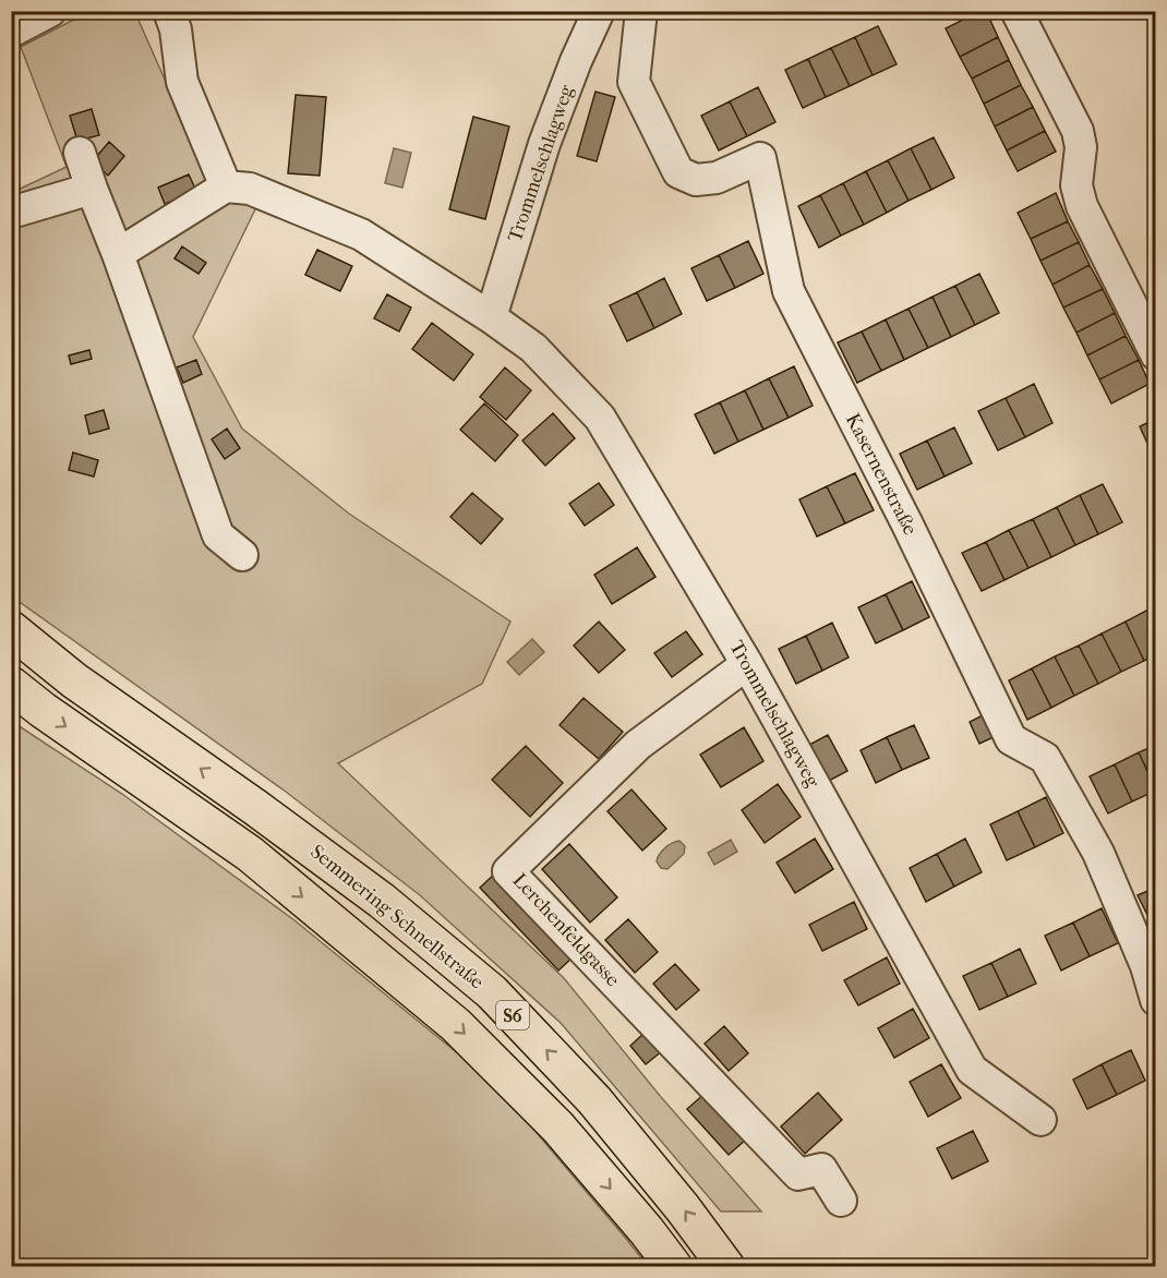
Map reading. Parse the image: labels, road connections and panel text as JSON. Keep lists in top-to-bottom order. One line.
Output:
{"streets":{"highway":["Semmering Schnellstraße","S6"],"street":["Trommelschlagweg","Kasernenstraße","Lerchenfeldgasse"]},"crossings":[["Trommelschlagweg","Lerchenfeldgasse"]]}
